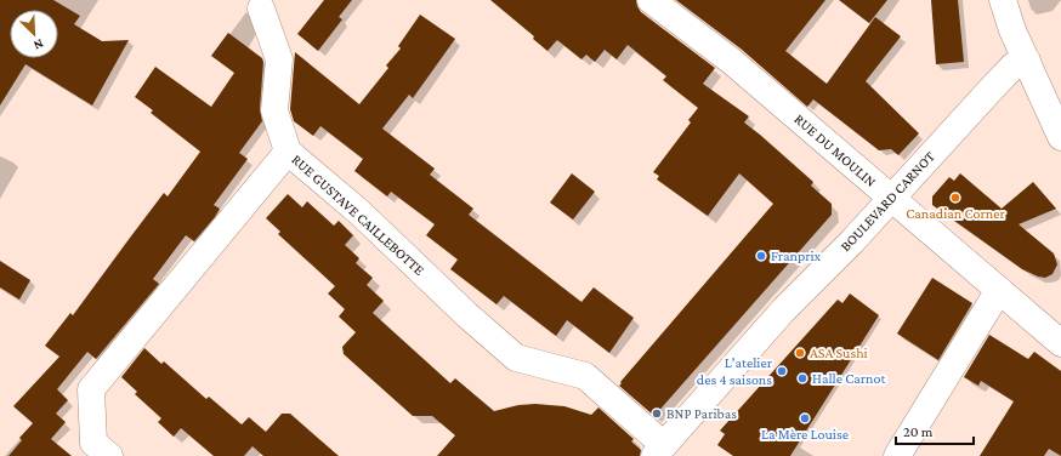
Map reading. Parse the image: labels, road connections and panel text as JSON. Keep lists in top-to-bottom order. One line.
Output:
{"streets":{"street":["RUE DU MOULIN","BOULEVARD CARNOT","RUE GUSTAVE CAILLEBOTTE"]},"crossings":[["RUE DU MOULIN","BOULEVARD CARNOT"],["BOULEVARD CARNOT","RUE GUSTAVE CAILLEBOTTE"]],"places":["Canadian Corner","Franprix","ASA Sushi","L'atelier des 4 saisons","Halle Carnot","BNP Paribas","La Mère Louise"],"scale_bar":"20 m","north":"bottom right"}
